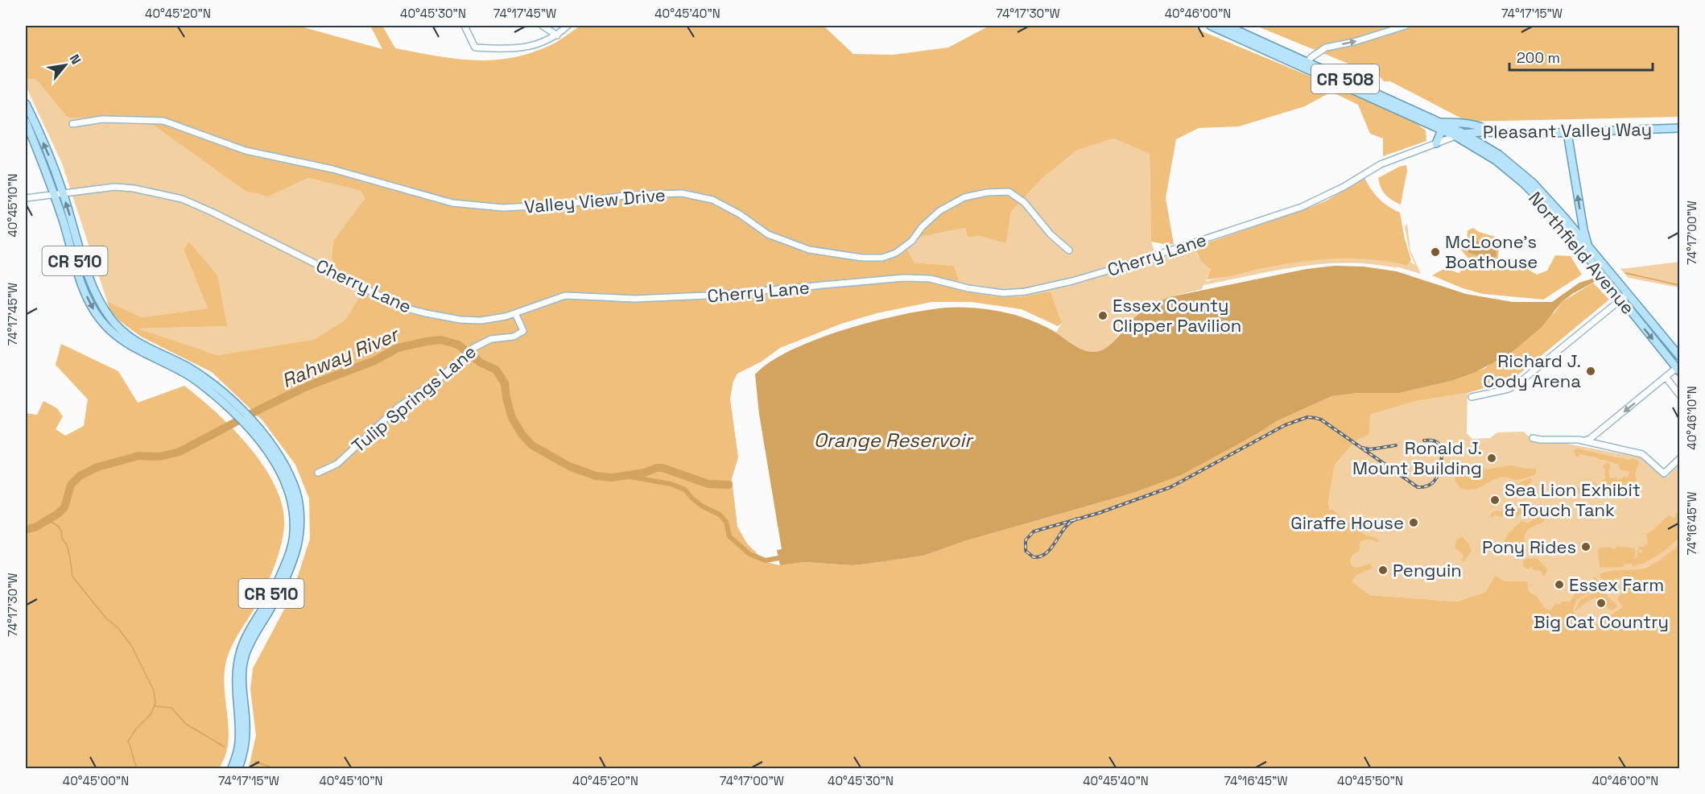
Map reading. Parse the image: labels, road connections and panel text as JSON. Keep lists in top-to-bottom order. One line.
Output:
{"streets":{"main road":["CR 508","Pleasant Valley Way","Northfield Avenue","CR 510"],"street":["Valley View Drive","Cherry Lane","Tulip Springs Lane"]},"crossings":[["Pleasant Valley Way","Northfield Avenue"],["Pleasant Valley Way","Cherry Lane"],["Northfield Avenue","Cherry Lane"],["Cherry Lane","CR 510"],["Cherry Lane","Tulip Springs Lane"]],"water":["Rahway River","Orange Reservoir"],"places":["McLoone's Boathouse","Essex County Clipper Pavilion","Richard J. Cody Arena","Ronald J. Mount Building","Sea Lion Exhibit & Touch Tank","Giraffe House","Pony Rides","Penguin","Essex Farm","Big Cat Country"],"scale_bar":"200 m","north":"top right","coordinates":["40°45'20\"N","40°45'30\"N","74°17'45\"W","40°45'40\"N","74°17'30\"W","40°46'00\"N","74°17'15\"W","40°45'10\"N","74°17'00\"W","40°46'10\"N","74°16'45\"W","40°45'00\"N","40°45'50\"N"]}
